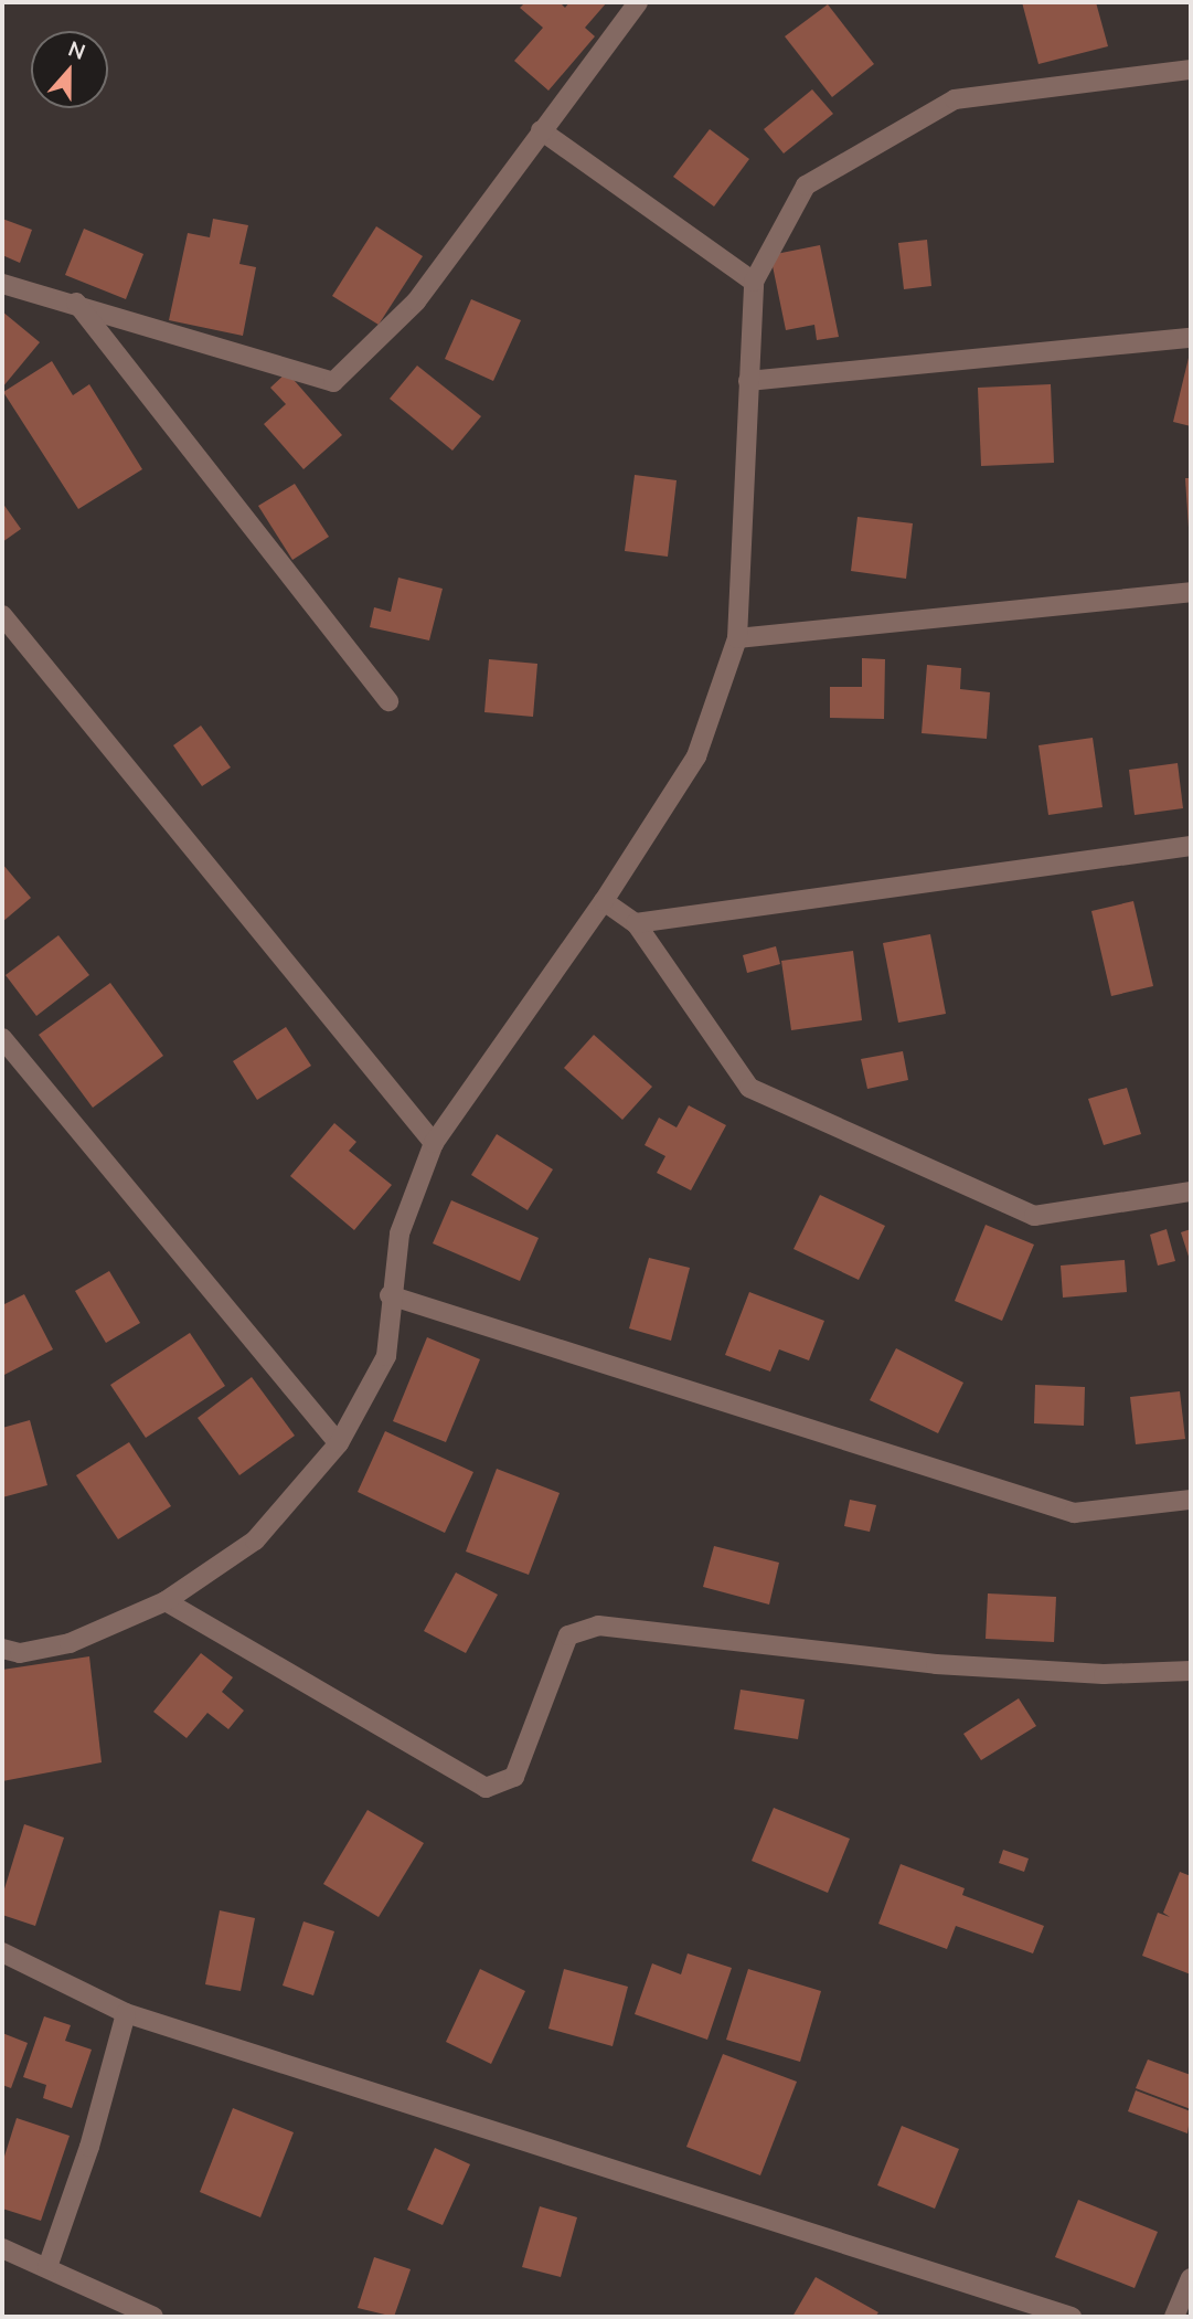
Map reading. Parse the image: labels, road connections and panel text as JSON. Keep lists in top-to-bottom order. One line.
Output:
{"north":"top"}
